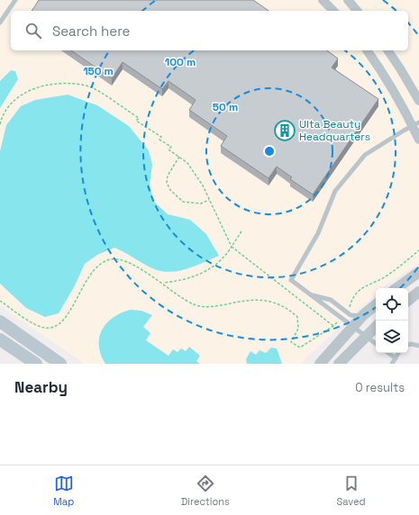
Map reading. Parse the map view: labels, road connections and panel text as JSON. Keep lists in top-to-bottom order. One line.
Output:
{"places":{"building":["Ulta Beauty Headquarters"]},"page":{"search":"Search here","heading":["Nearby","0 results"],"nav":["Map","Directions","Saved"]},"rings":["100 m","150 m","50 m"]}
